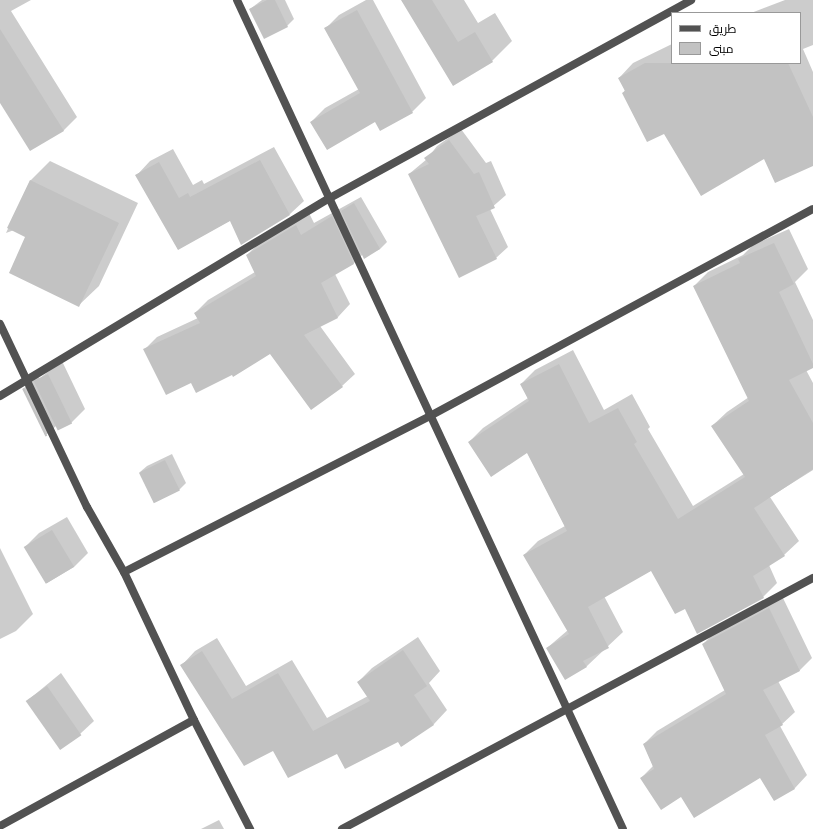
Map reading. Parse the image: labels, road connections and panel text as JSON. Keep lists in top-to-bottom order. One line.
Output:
{"legend":["طريق","مبنى"]}
